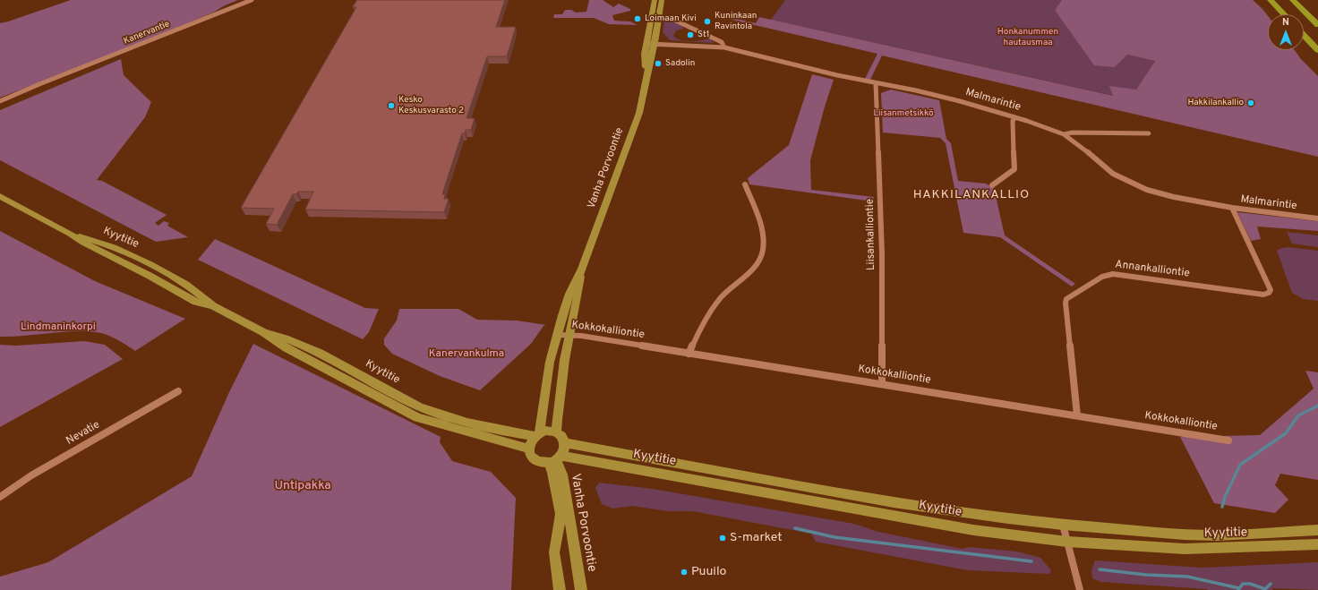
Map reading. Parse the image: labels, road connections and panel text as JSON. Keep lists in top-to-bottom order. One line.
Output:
{"streets":{"main road":["Vanha Porvoontie","Kyytitie"],"street":["Kanervantie","Malmarintie","Liisankalliontie","Annankalliontie","Kokkokalliontie","Nevatie"]},"crossings":[["Malmarintie","Vanha Porvoontie"],["Malmarintie","Liisankalliontie"],["Malmarintie","Annankalliontie"],["Vanha Porvoontie","Kyytitie"],["Vanha Porvoontie","Kokkokalliontie"],["Liisankalliontie","Kokkokalliontie"],["Annankalliontie","Kokkokalliontie"]],"districts":["HAKKILANKALLIO"],"parks":["Honkanummen hautausmaa","Liisanmetsikkö","Lindmaninkorpi","Kanervankulma","Untipakka"],"places":["Loimaan Kivi","Kuninkaan Ravintola","St1","Sadolin","Hakkilankallio","Kesko Keskusvarasto 2","S-market","Puuilo"],"north":"top"}
